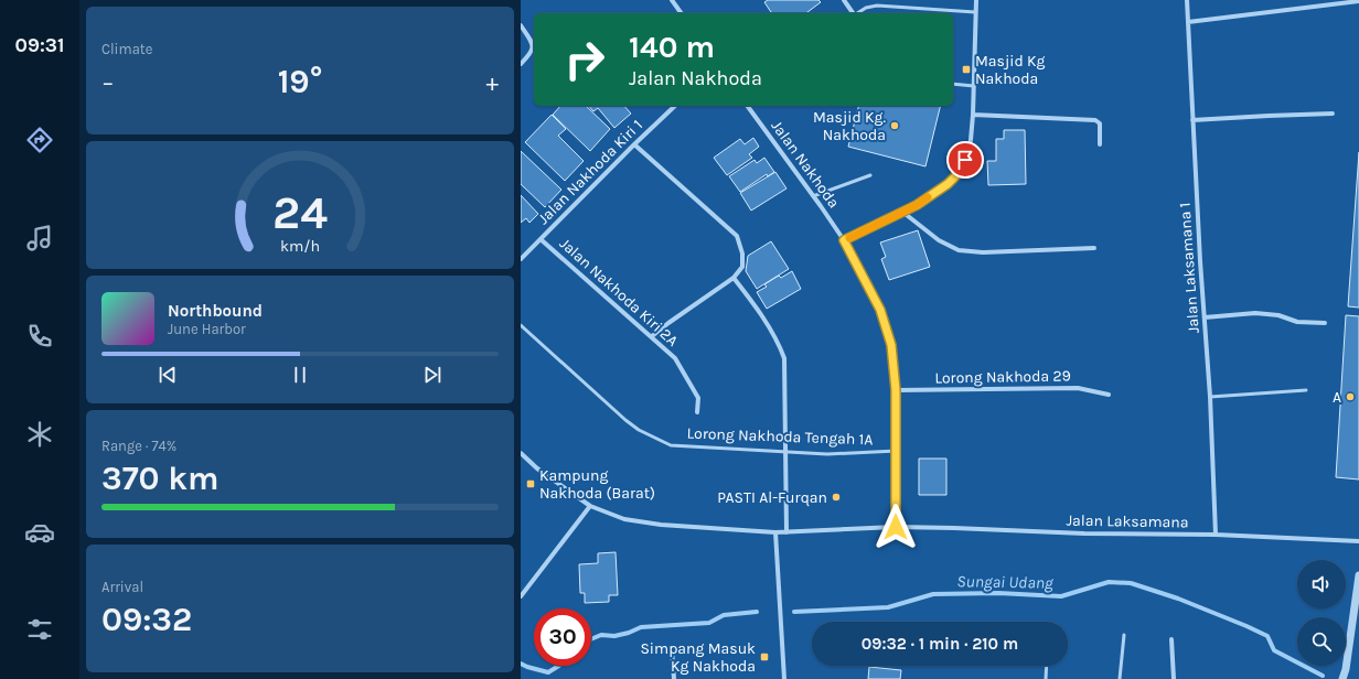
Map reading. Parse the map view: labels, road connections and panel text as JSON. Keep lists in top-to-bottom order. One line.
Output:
{"streets":{"street":["Jalan Nakhoda","Jalan Nakhoda Kiri 1","Jalan Laksamana 1","Jalan Nakhoda Kiri 2A","Lorong Nakhoda 29","Jalan Laksamana"],"lane":["Lorong Nakhoda Tengah 1A"]},"crossings":[["Jalan Nakhoda","Lorong Nakhoda 29"],["Jalan Nakhoda","Lorong Nakhoda Tengah 1A"],["Jalan Nakhoda","Jalan Laksamana"],["Jalan Nakhoda Kiri 1","Jalan Nakhoda Kiri 2A"],["Jalan Laksamana 1","Jalan Laksamana"]],"water":["Sungai Udang"],"places":{"transit":["Masjid Kg Nakhoda","Kampung Nakhoda (Barat)","Simpang Masuk Kg Nakhoda"],"other":["Masjid Kg. Nakhoda","A","PASTI Al-Furqan"]},"page":{"tabs":"09:31","tile":["Climate",["Range · 74%","370 km"],["Arrival","09:32"]],"turn":["140 m","Jalan Nakhoda"],"heat":["−","19°","+"],"song":["Northbound","June Harbor"],"limit":"30","trip":"09:32 · 1 min · 210 m","gauge":["24","km/h"]}}
